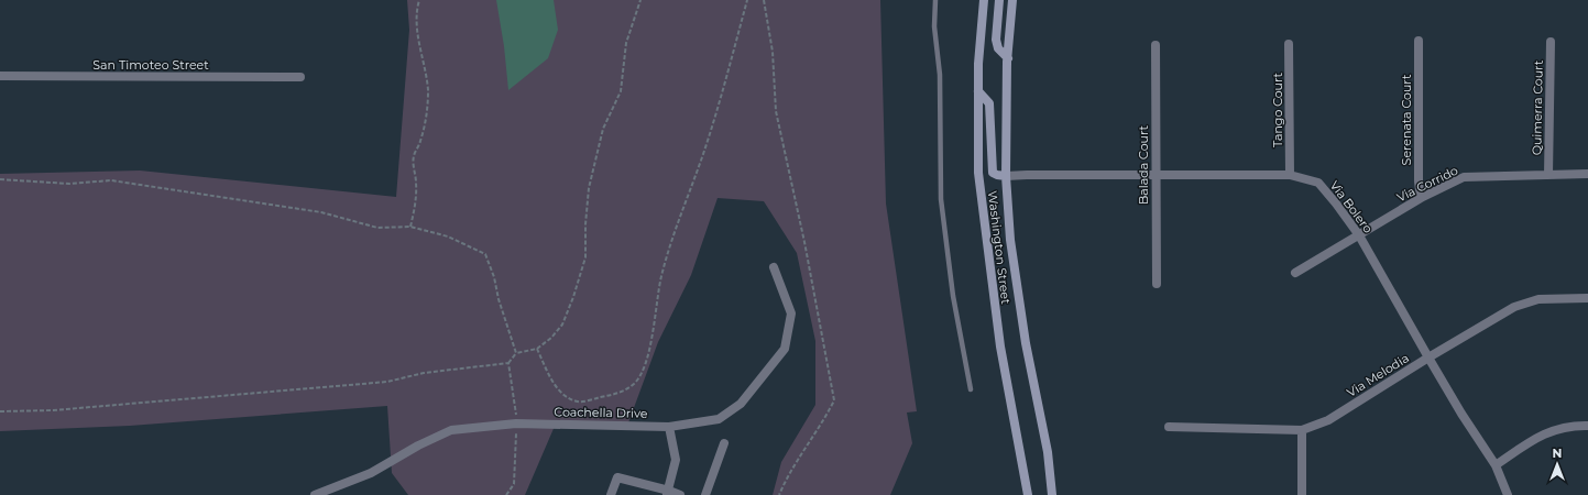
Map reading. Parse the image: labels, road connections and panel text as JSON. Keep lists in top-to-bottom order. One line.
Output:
{"streets":{"main road":["Washington Street"],"street":["San Timoteo Street","Quimerra Court","Tango Court","Serenata Court","Balada Court","Via Corrido","Via Bolero","Via Melodia","Coachella Drive"]},"crossings":[["Quimerra Court","Via Corrido"],["Tango Court","Via Bolero"],["Serenata Court","Via Corrido"],["Balada Court","Via Bolero"],["Via Corrido","Via Bolero"],["Via Bolero","Washington Street"],["Via Bolero","Via Melodia"]],"north":"top"}
